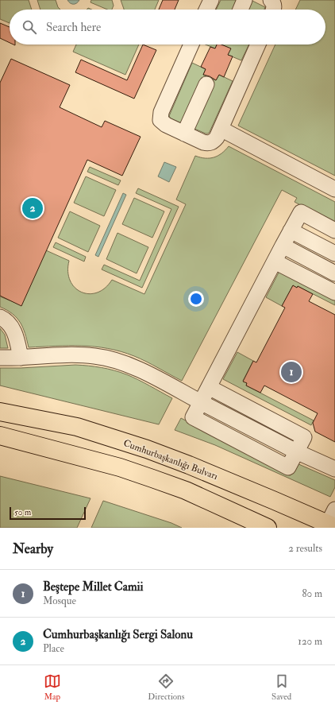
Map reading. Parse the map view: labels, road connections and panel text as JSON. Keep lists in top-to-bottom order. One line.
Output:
{"streets":{"main road":["Cumhurbaşkanlığı Bulvarı"]},"scale_bar":"50 m","page":{"search":"Search here","pins":["2","1"],"scale":"50 m","heading":["Nearby","2 results"],"list":[{"mark":"1","name":"Beştepe Millet Camii","note":"Mosque","value":"80 m"},{"mark":"2","name":"Cumhurbaşkanlığı Sergi Salonu","note":"Place","value":"120 m"}],"nav":["Map","Directions","Saved"]}}
